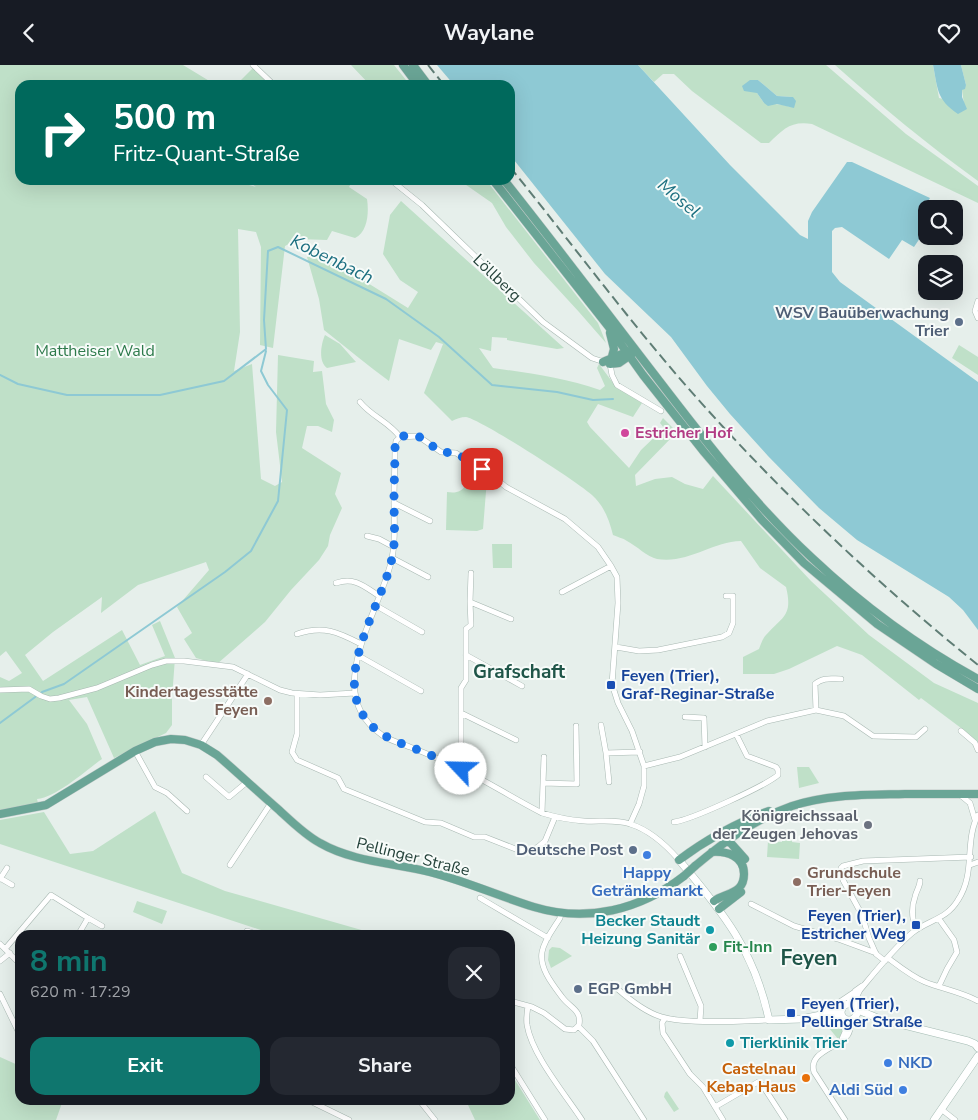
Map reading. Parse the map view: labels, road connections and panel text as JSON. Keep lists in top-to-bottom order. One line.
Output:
{"streets":{"main road":["Pellinger Straße"],"street":["Löllberg"]},"districts":["Grafschaft","Feyen"],"water":["Mosel","Kobenbach"],"parks":["Mattheiser Wald"],"places":{"other":["WSV Bauüberwachung Trier","Estricher Hof","Kindertagesstätte Feyen","Königreichssaal der Zeugen Jehovas","Deutsche Post","Happy Getränkemarkt","Grundschule Trier-Feyen","Becker Staudt Heizung Sanitär","Fit-Inn","EGP GmbH","Tierklinik Trier","NKD","Castelnau Kebap Haus","Aldi Süd"],"transit":["Feyen (Trier), Graf-Reginar-Straße","Feyen (Trier), Estricher Weg","Feyen (Trier), Pellinger Straße"]},"page":{"header":"Waylane","turn":["500 m","Fritz-Quant-Straße"],"heading":["8 min","620 m · 17:29"],"buttons":["Exit","Share"]}}
